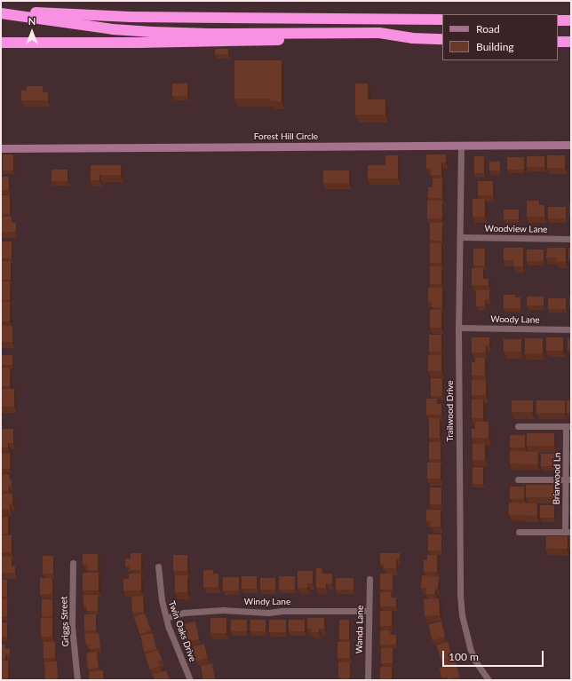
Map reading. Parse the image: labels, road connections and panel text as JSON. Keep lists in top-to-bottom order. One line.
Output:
{"streets":{"street":["Forest Hill Circle","Woodview Lane","Woody Lane","Trailwood Drive","Briarwood Ln","Windy Lane","Griggs Street","Wanda Lane","Twin Oaks Drive"]},"crossings":[["Forest Hill Circle","Trailwood Drive"],["Woodview Lane","Trailwood Drive"],["Woody Lane","Trailwood Drive"],["Windy Lane","Wanda Lane"],["Windy Lane","Twin Oaks Drive"]],"legend":["Road","Building"],"scale_bar":"100 m","north":"top"}
